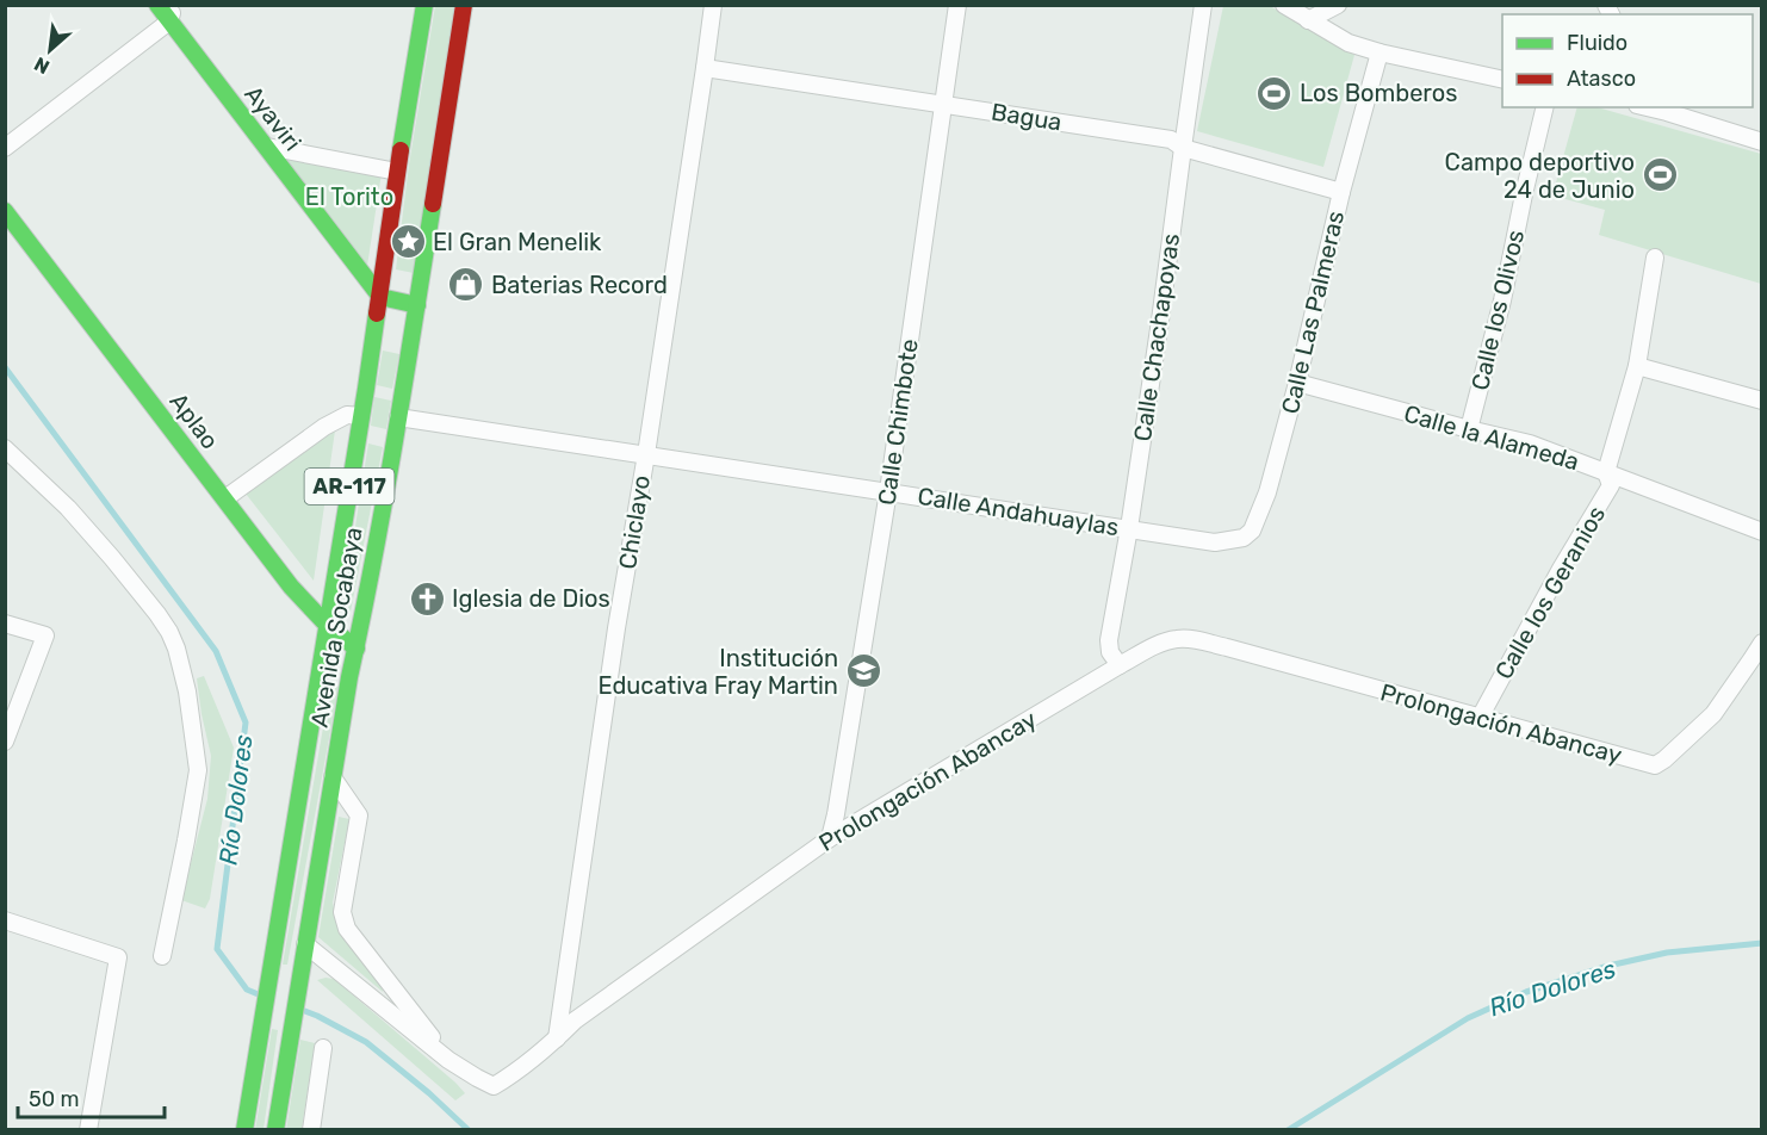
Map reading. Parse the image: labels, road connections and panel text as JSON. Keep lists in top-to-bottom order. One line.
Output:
{"streets":{"main road":["Ayaviri","Aplao","AR-117","Avenida Socabaya"],"street":["Bagua","Calle los Olivos","Calle Las Palmeras","Calle Chachapoyas","Calle Chimbote","Calle la Alameda","Calle Andahuaylas","Chiclayo","Calle los Geranios","Prolongación Abancay"]},"crossings":[["Bagua","Calle Las Palmeras"],["Bagua","Calle Chachapoyas"],["Bagua","Calle Chimbote"],["Bagua","Chiclayo"],["Ayaviri","Avenida Socabaya"],["Calle los Olivos","Calle la Alameda"],["Calle Las Palmeras","Calle la Alameda"],["Calle Las Palmeras","Calle Andahuaylas"],["Calle Chachapoyas","Calle Andahuaylas"],["Calle Chachapoyas","Prolongación Abancay"],["Aplao","Avenida Socabaya"],["Calle Chimbote","Calle Andahuaylas"],["Calle Chimbote","Prolongación Abancay"],["Calle la Alameda","Calle los Geranios"],["Calle Andahuaylas","Chiclayo"],["Calle Andahuaylas","Avenida Socabaya"],["Chiclayo","Prolongación Abancay"],["Calle los Geranios","Prolongación Abancay"],["Avenida Socabaya","Prolongación Abancay"]],"water":["Río Dolores"],"parks":["El Torito"],"places":{"sports":["Los Bomberos","Campo deportivo 24 de Junio"],"place":["El Gran Menelik"],"shop":["Baterias Record"],"church":["Iglesia de Dios"],"school or university":["Institución Educativa Fray Martin"]},"legend":["Fluido","Atasco"],"scale_bar":"50 m","north":"bottom left"}
